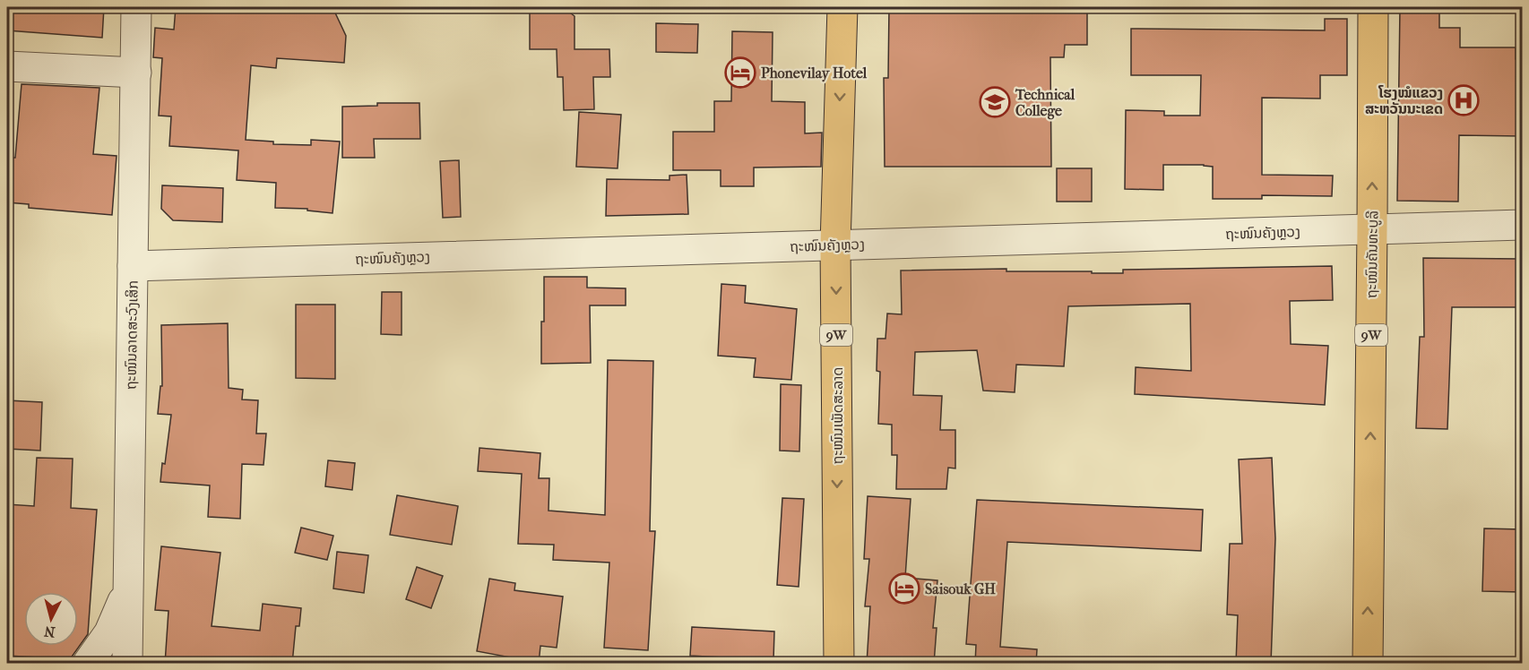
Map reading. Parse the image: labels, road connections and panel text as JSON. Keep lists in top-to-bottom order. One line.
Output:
{"streets":{"main road":["ຖະໜົນຄັນທະບູລີ","9W","ຖະໜົນເພັດສະລາດ"],"street":["ຖະໜົນຄັງຫຼວງ","ຖະໜົນລາດສະວົງເສິກ"]},"crossings":[["ຖະໜົນຄັງຫຼວງ","ຖະໜົນຄັນທະບູລີ"],["ຖະໜົນຄັງຫຼວງ","ຖະໜົນລາດສະວົງເສິກ"],["ຖະໜົນຄັງຫຼວງ","ຖະໜົນເພັດສະລາດ"]],"one_way":["ຖະໜົນຄັນທະບູລີ","ຖະໜົນເພັດສະລາດ"],"places":{"hotel":["Phonevilay Hotel","Saisouk GH"],"hospital":["ໂຮງໝໍແຂວງ ສະຫວັນນະເຂດ"],"school or university":["Technical College"]},"north":"bottom"}
